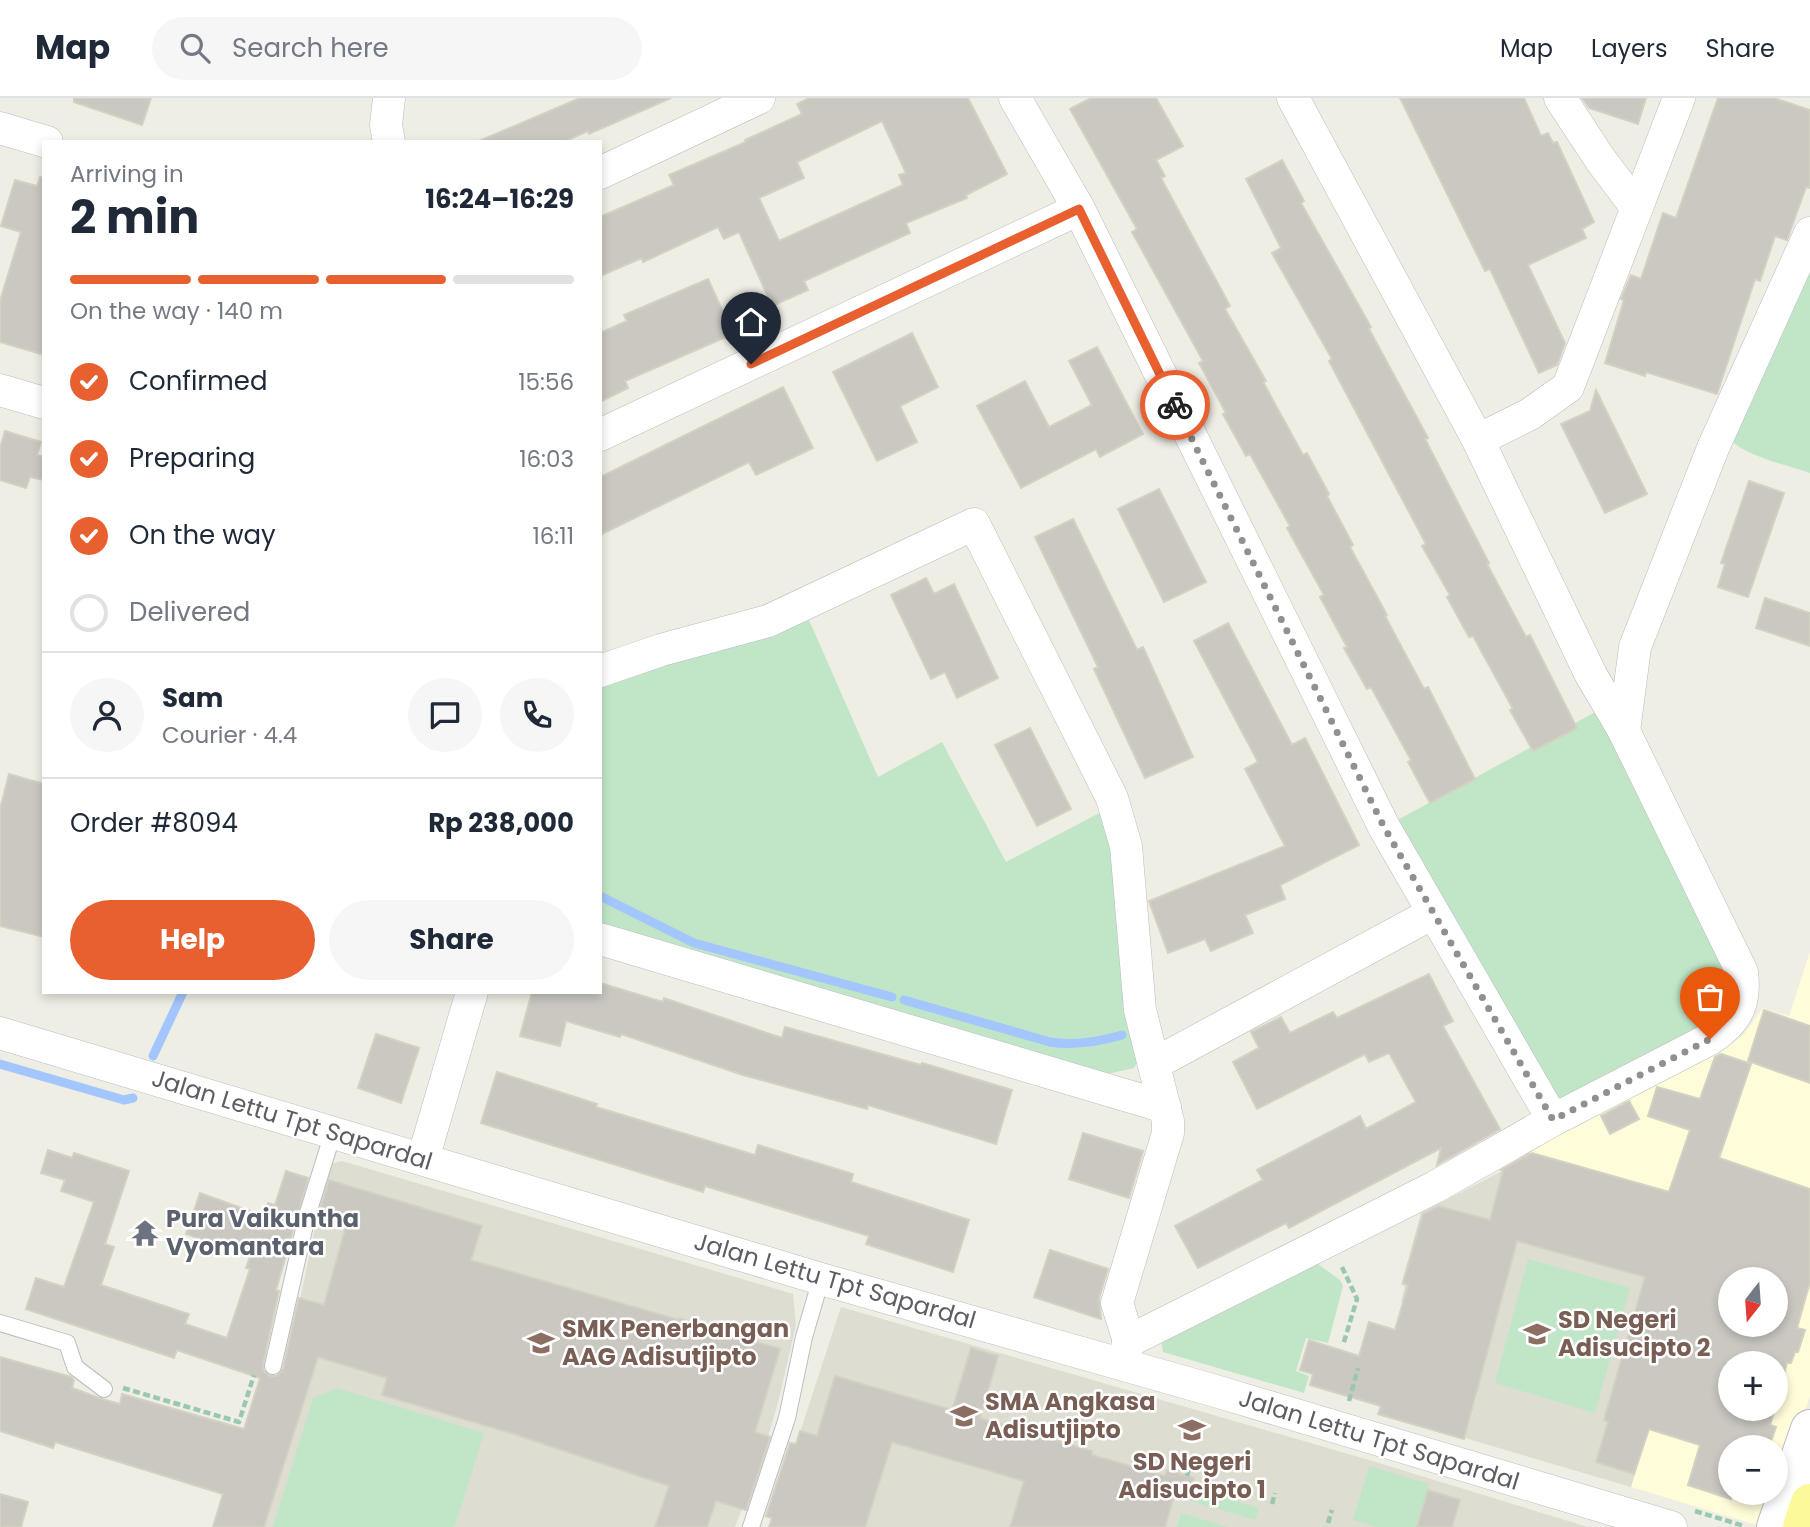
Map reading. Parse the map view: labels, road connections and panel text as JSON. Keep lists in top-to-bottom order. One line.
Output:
{"streets":{"street":["Jalan Lettu Tpt Sapardal"]},"places":{"temple":["Pura Vaikuntha Vyomantara"],"school or university":["SD Negeri Adisucipto 2","SMK Penerbangan AAG Adisutjipto","SMA Angkasa Adisutjipto","SD Negeri Adisucipto 1"]},"north":"bottom","page":{"header":"Map","search":"Search here","nav":["Map","Layers","Share"],"heading":["2 min","Arriving in","16:24–16:29"],"panel":["Sam","Courier · 4.4","Order #8094","Rp 238,000"],"bar":"On the way · 140 m","list":[["Confirmed","15:56"],["Preparing","16:03"],["On the way","16:11"],"Delivered"],"buttons":["Help","Share"],"map_buttons":["+","−"]}}
